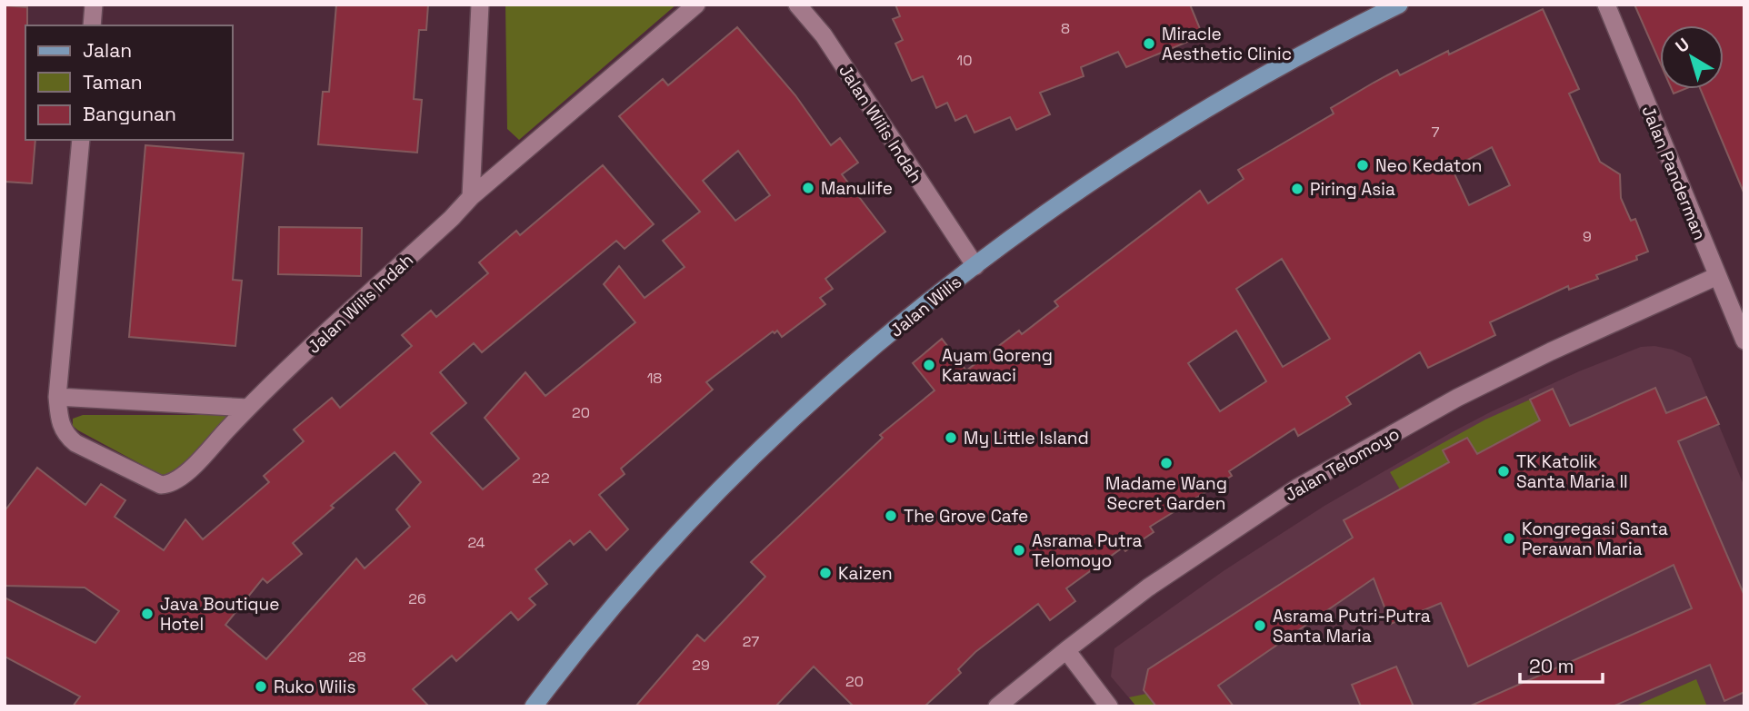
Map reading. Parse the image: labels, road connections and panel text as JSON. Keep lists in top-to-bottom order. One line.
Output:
{"streets":{"main road":["Jalan Wilis"],"street":["Jalan Wilis Indah","Jalan Panderman","Jalan Telomoyo"]},"crossings":[["Jalan Wilis Indah","Jalan Wilis"],["Jalan Panderman","Jalan Telomoyo"]],"places":["Miracle Aesthetic Clinic","Neo Kedaton","Manulife","Piring Asia","Ayam Goreng Karawaci","My Little Island","Madame Wang Secret Garden","TK Katolik Santa Maria II","The Grove Cafe","Kongregasi Santa Perawan Maria","Asrama Putra Telomoyo","Kaizen","Java Boutique Hotel","Asrama Putri-Putra Santa Maria","Ruko Wilis"],"house_numbers":["8","10","7","9","18","20","22","24","26","27","28","29","20"],"legend":["Jalan","Taman","Bangunan"],"scale_bar":"20 m","north":"top left"}
